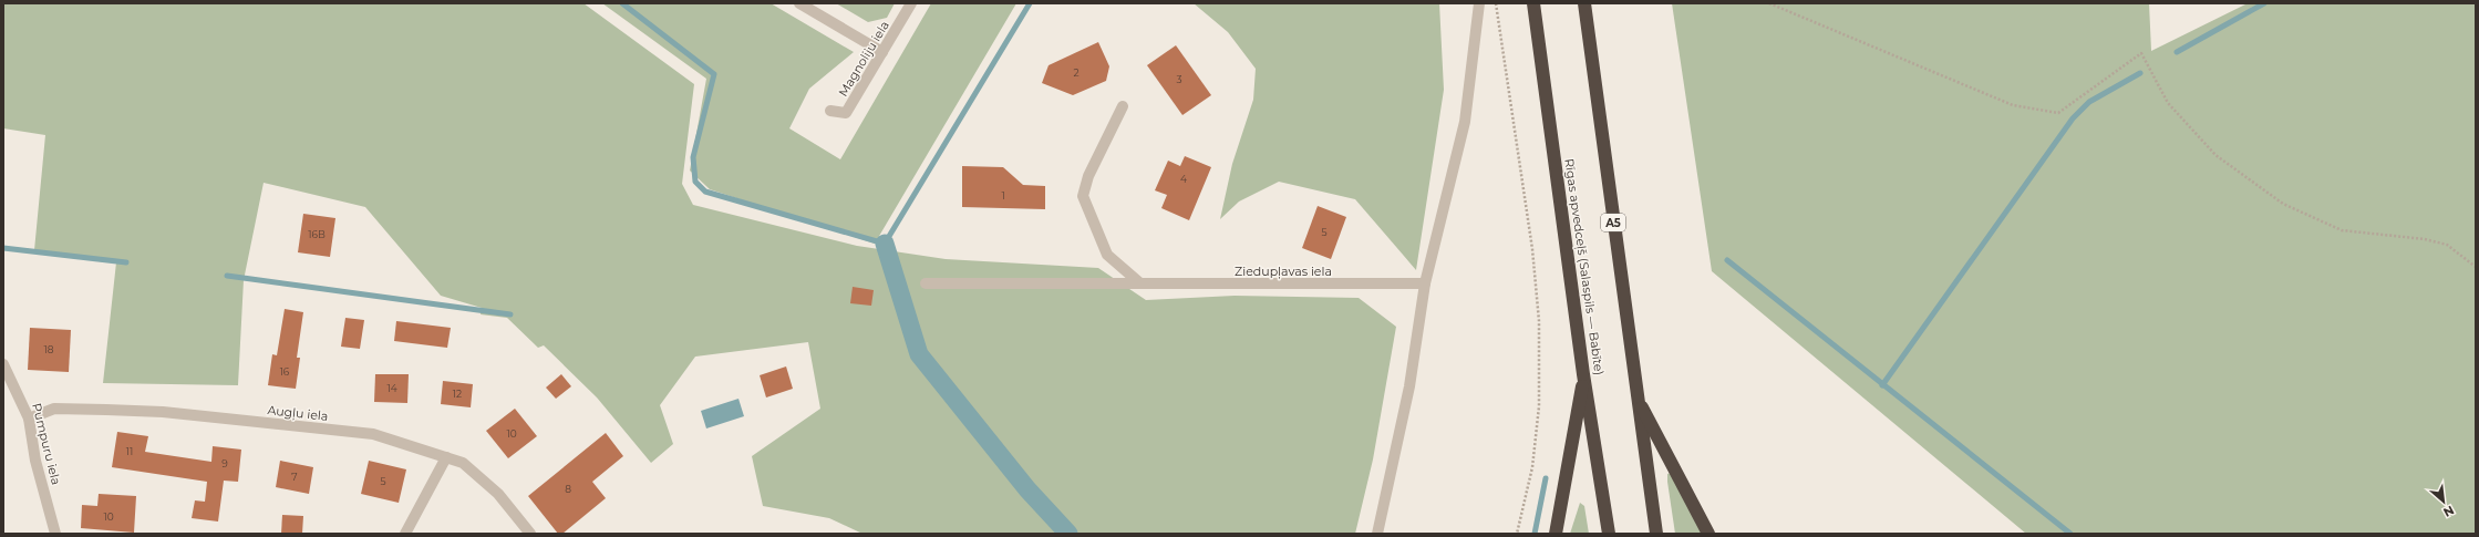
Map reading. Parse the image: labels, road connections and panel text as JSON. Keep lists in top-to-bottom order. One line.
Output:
{"streets":{"highway":["A5","Rīgas apvedceļš (Salaspils — Babīte)"],"street":["Magnoliju iela","Ziedupļavas iela","Augļu iela","Pumpuru iela"]},"crossings":[["Augļu iela","Pumpuru iela"]],"house_numbers":["2","3","4","1","5","16B","18","16","14","12","10","11","9","7","5","8","10"],"north":"bottom right"}
